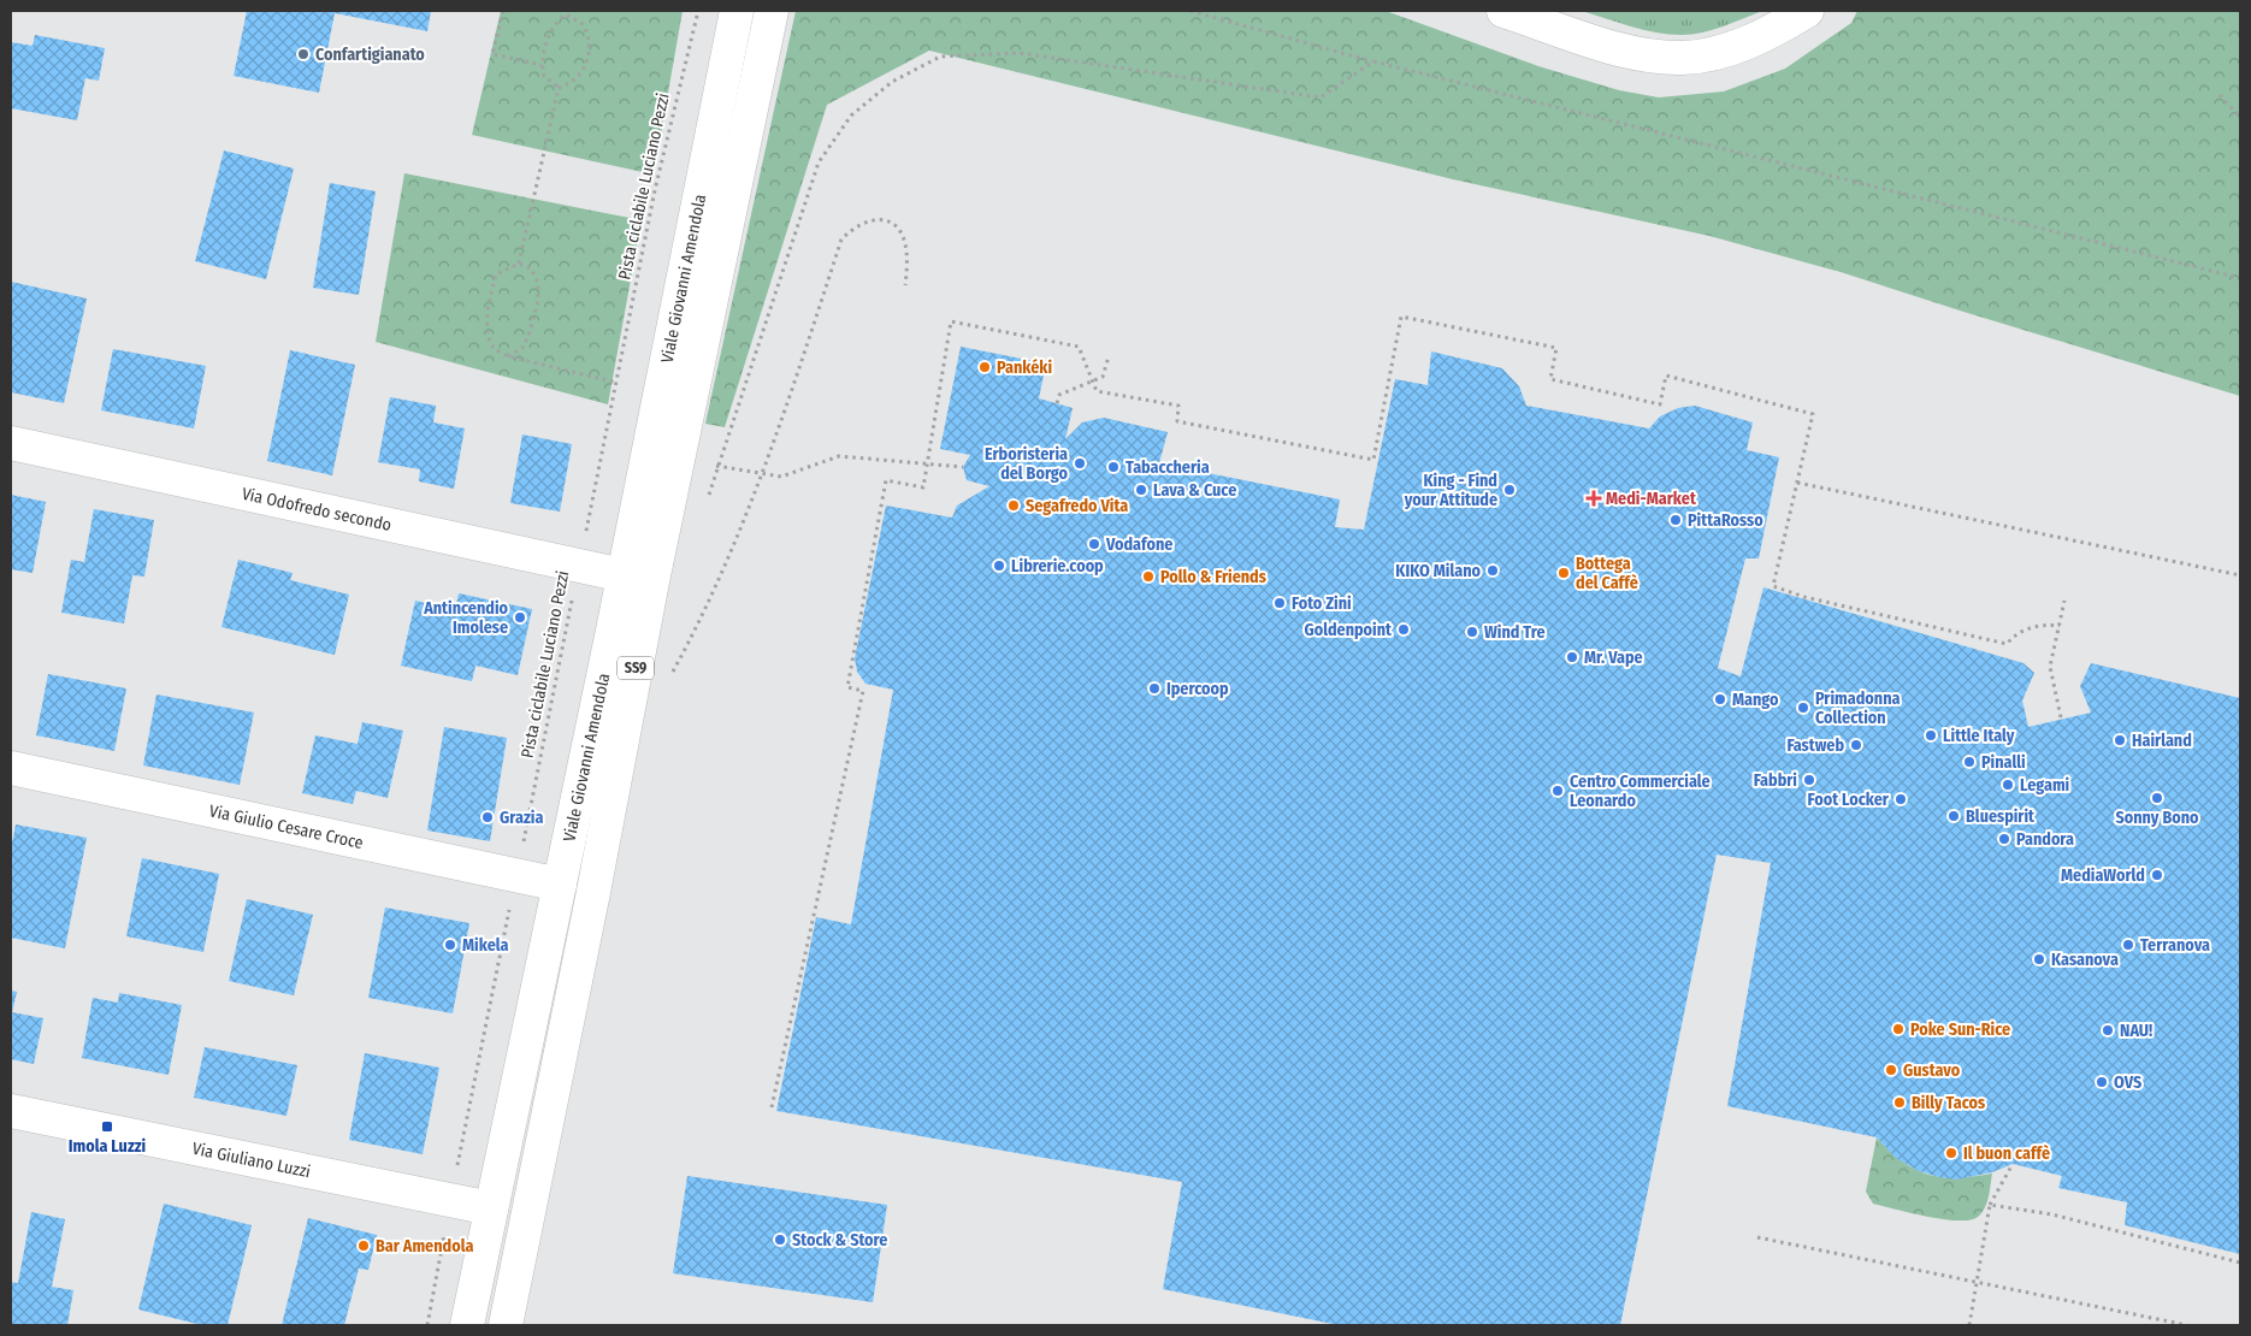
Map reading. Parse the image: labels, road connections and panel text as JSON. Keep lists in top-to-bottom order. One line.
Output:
{"streets":{"main road":["Viale Giovanni Amendola","Via Odofredo secondo","SS9","Via Giulio Cesare Croce","Via Giuliano Luzzi"],"path":["Pista ciclabile Luciano Pezzi"]},"crossings":[["Pista ciclabile Luciano Pezzi","Via Odofredo secondo"],["Pista ciclabile Luciano Pezzi","Via Giulio Cesare Croce"],["Pista ciclabile Luciano Pezzi","Via Giuliano Luzzi"],["Viale Giovanni Amendola","Via Odofredo secondo"],["Viale Giovanni Amendola","Via Giulio Cesare Croce"],["Viale Giovanni Amendola","Via Giuliano Luzzi"]],"places":{"other":["Confartigianato","Pankéki","Erboristeria del Borgo","Tabaccheria","Lava & Cuce","King - Find your Attitude","Segafredo Vita","PittaRosso","Vodafone","Librerie.coop","KIKO Milano","Bottega del Caffè","Pollo & Friends","Foto Zini","Antincendio Imolese","Goldenpoint","Wind Tre","Mr. Vape","Ipercoop","Mango","Primadonna Collection","Little Italy","Hairland","Fastweb","Pinalli","Fabbri","Legami","Centro Commerciale Leonardo","Sonny Bono","Foot Locker","Bluespirit","Grazia","Pandora","MediaWorld","Mikela","Terranova","Kasanova","Poke Sun-Rice","NAU!","Gustavo","OVS","Billy Tacos","Il buon caffè","Stock & Store","Bar Amendola"],"health":["Medi-Market"],"transit":["Imola Luzzi"]}}
